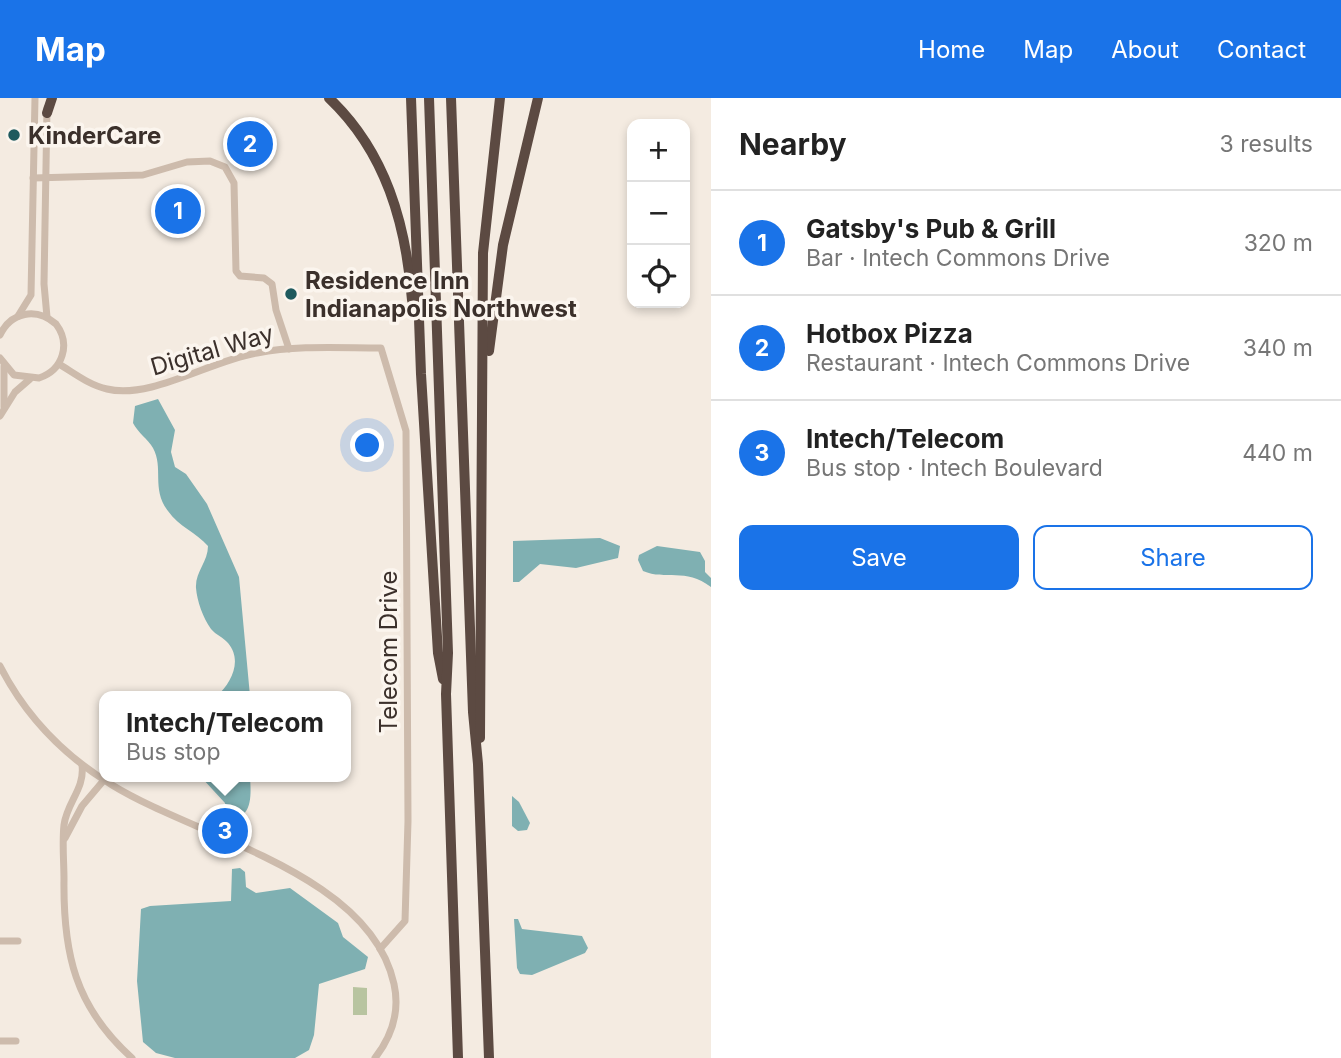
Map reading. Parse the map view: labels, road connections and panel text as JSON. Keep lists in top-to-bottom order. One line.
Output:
{"streets":{"street":["Digital Way","Telecom Drive"]},"crossings":[["Digital Way","Telecom Drive"]],"places":["KinderCare","Residence Inn Indianapolis Northwest"],"page":{"header":"Map","nav":["Home","Map","About","Contact"],"heading":["Nearby","3 results"],"pins":["2","1","3"],"map_buttons":["+","−"],"list":[{"mark":"1","name":"Gatsby's Pub & Grill","note":"Bar · Intech Commons Drive","value":"320 m"},{"mark":"2","name":"Hotbox Pizza","note":"Restaurant · Intech Commons Drive","value":"340 m"},{"mark":"3","name":"Intech/Telecom","note":"Bus stop · Intech Boulevard","value":"440 m"}],"buttons":["Save","Share"],"popup":["Intech/Telecom","Bus stop"]}}
